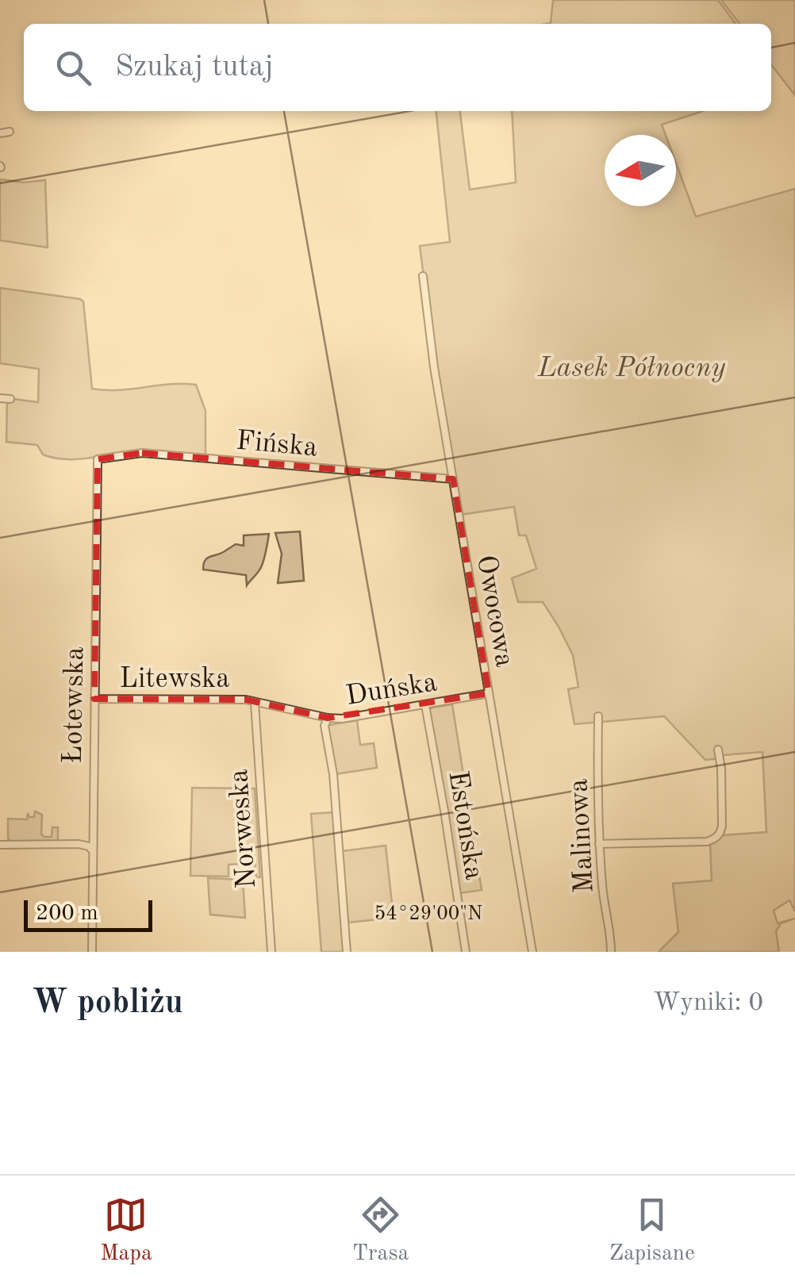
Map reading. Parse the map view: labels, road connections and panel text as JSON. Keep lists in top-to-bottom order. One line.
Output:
{"streets":{"street":["Fińska","Owocowa","Litewska","Duńska","Łotewska","Estońska","Norweska","Malinowa"]},"crossings":[["Fińska","Owocowa"],["Fińska","Łotewska"],["Owocowa","Duńska"],["Litewska","Duńska"],["Litewska","Łotewska"],["Litewska","Norweska"],["Duńska","Estońska"],["Duńska","Norweska"]],"parks":["Lasek Północny"],"scale_bar":"200 m","north":"left","page":{"search":"Szukaj tutaj","scale":"200 m","heading":["W pobliżu","Wyniki: 0"],"nav":["Mapa","Trasa","Zapisane"]},"coordinates":["54°29'00\"N"]}
